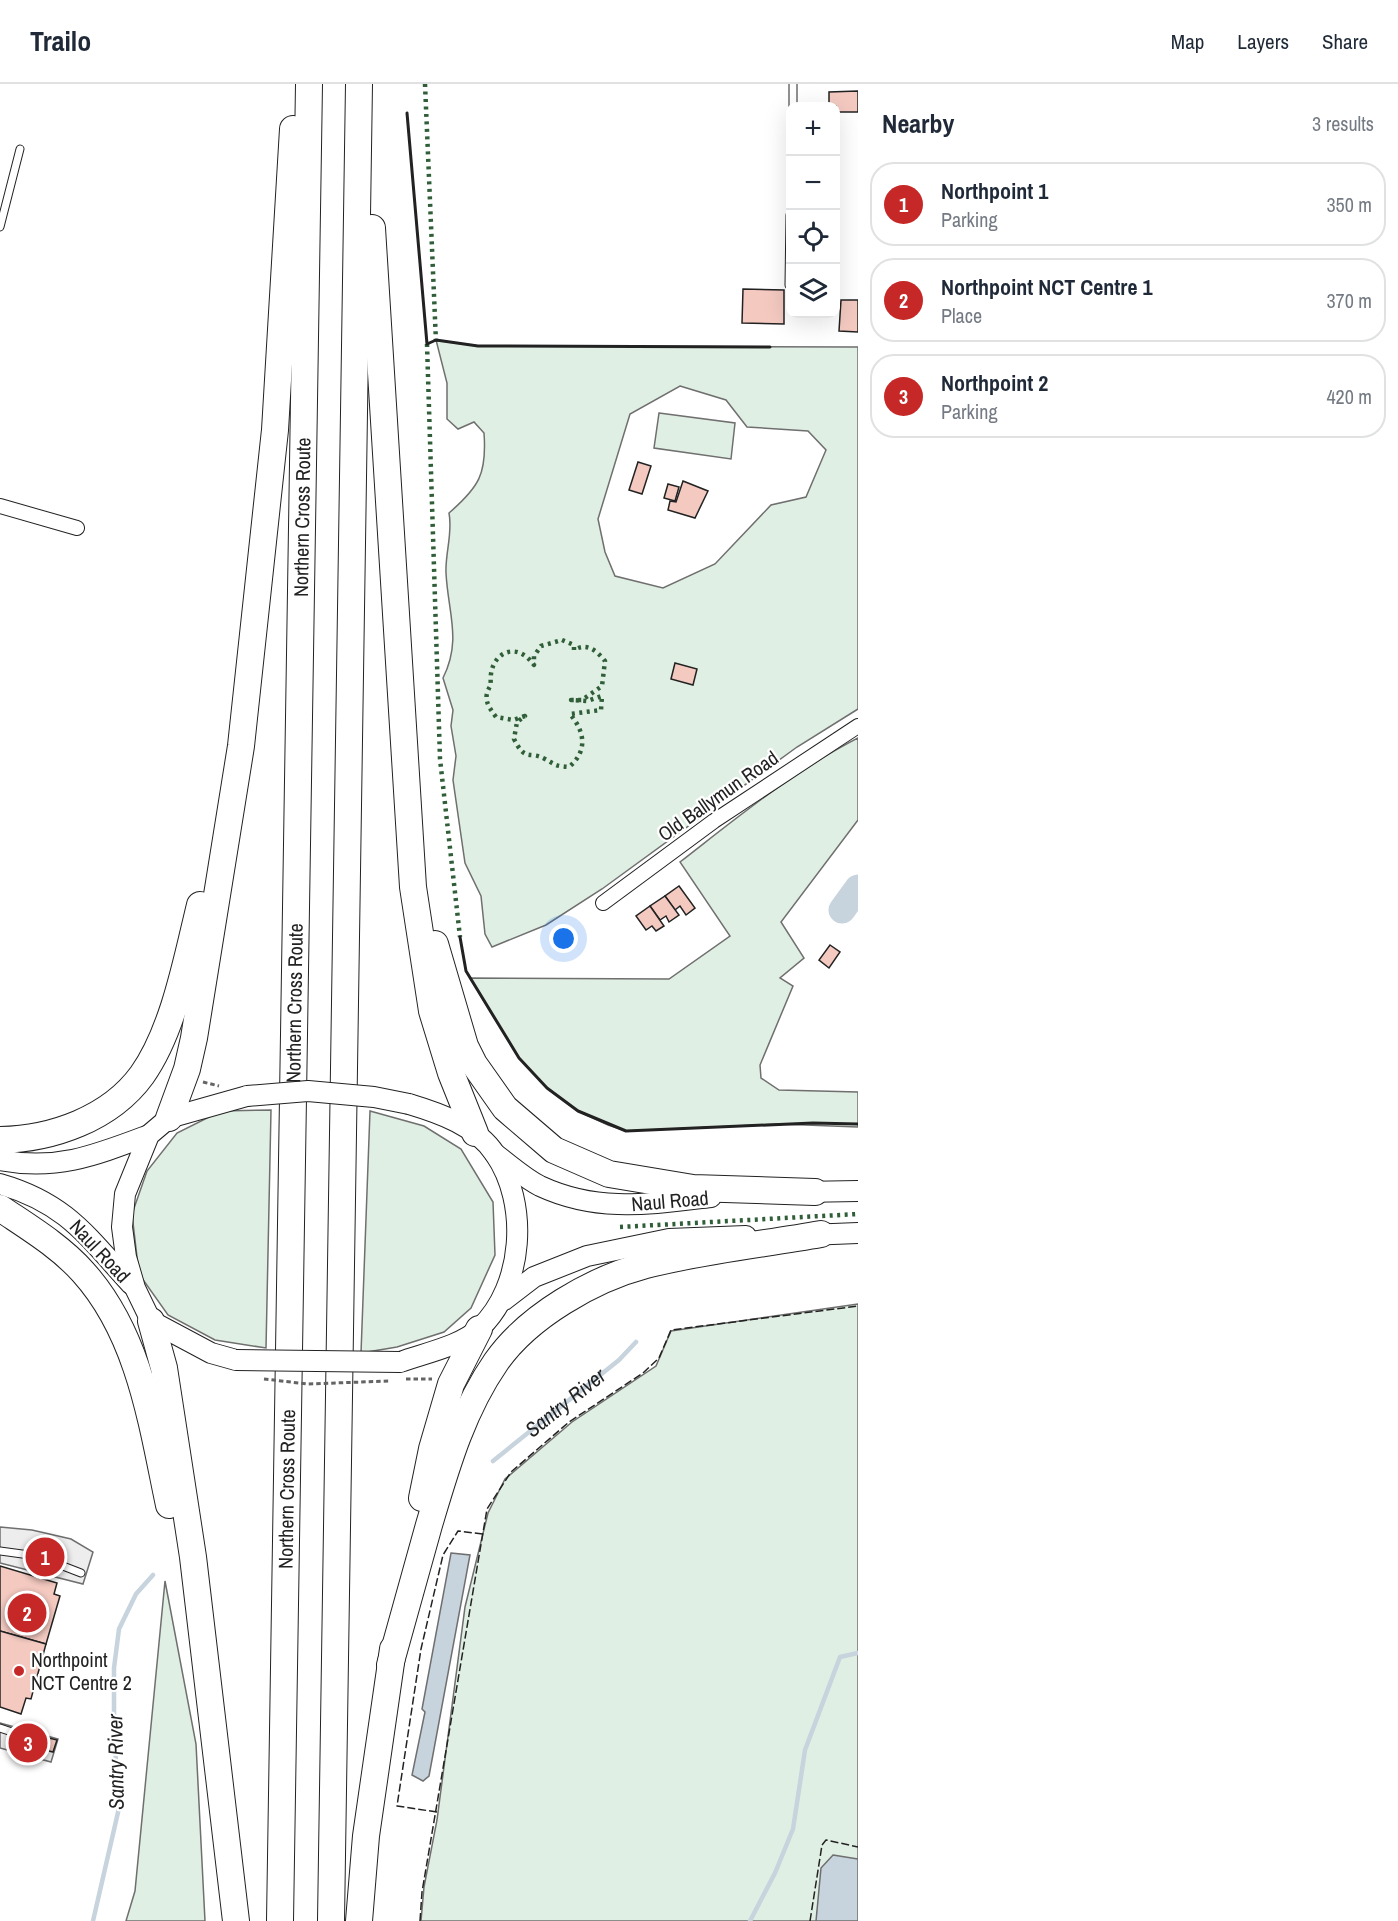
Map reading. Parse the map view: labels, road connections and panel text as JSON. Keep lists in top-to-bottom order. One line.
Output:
{"streets":{"highway":["Northern Cross Route"],"main road":["Naul Road"],"street":["Old Ballymun Road"]},"water":["Santry River"],"places":["Northpoint NCT Centre 2"],"page":{"header":"Trailo","nav":["Map","Layers","Share"],"heading":["Nearby","3 results"],"map_buttons":["+","−"],"list":[{"mark":"1","name":"Northpoint 1","note":"Parking","value":"350 m"},{"mark":"2","name":"Northpoint NCT Centre 1","note":"Place","value":"370 m"},{"mark":"3","name":"Northpoint 2","note":"Parking","value":"420 m"}],"pins":["1","2","3"]}}
